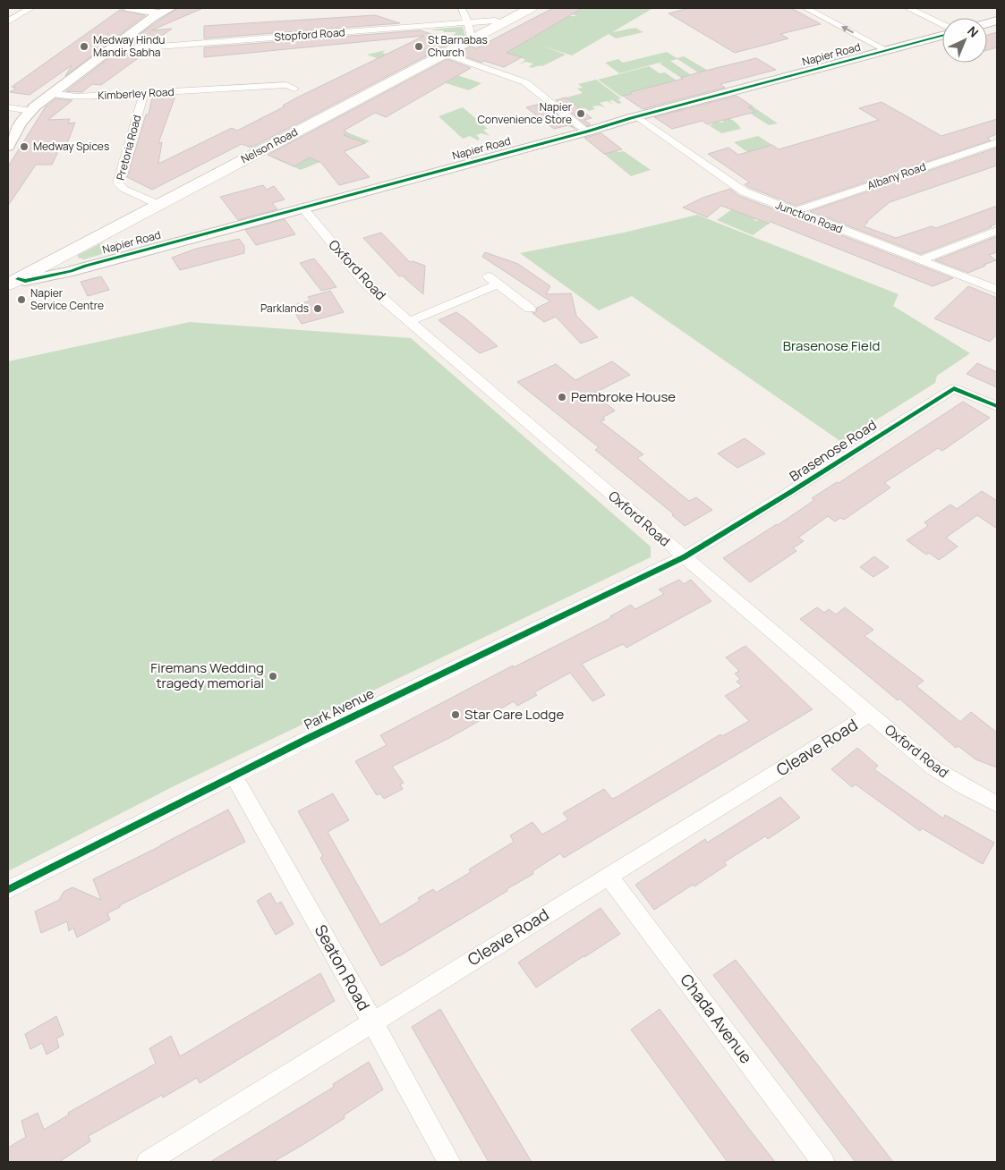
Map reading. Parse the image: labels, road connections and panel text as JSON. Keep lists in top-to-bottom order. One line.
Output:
{"streets":{"main road":["Nelson Road"],"street":["Stopford Road","Napier Road","Kimberley Road","Pretoria Road","Albany Road","Junction Road","Oxford Road","Brasenose Road","Park Avenue","Cleave Road","Seaton Road","Chada Avenue"]},"crossings":[["Stopford Road","Nelson Road"],["Napier Road","Nelson Road"],["Napier Road","Junction Road"],["Napier Road","Oxford Road"],["Kimberley Road","Pretoria Road"],["Nelson Road","Pretoria Road"],["Albany Road","Junction Road"],["Oxford Road","Brasenose Road"],["Oxford Road","Park Avenue"],["Oxford Road","Cleave Road"],["Brasenose Road","Park Avenue"],["Park Avenue","Seaton Road"],["Cleave Road","Seaton Road"],["Cleave Road","Chada Avenue"]],"parks":["Brasenose Field"],"places":["Medway Hindu Mandir Sabha","St Barnabas Church","Napier Convenience Store","Medway Spices","Napier Service Centre","Parklands","Pembroke House","Firemans Wedding tragedy memorial","Star Care Lodge"],"north":"top right"}
